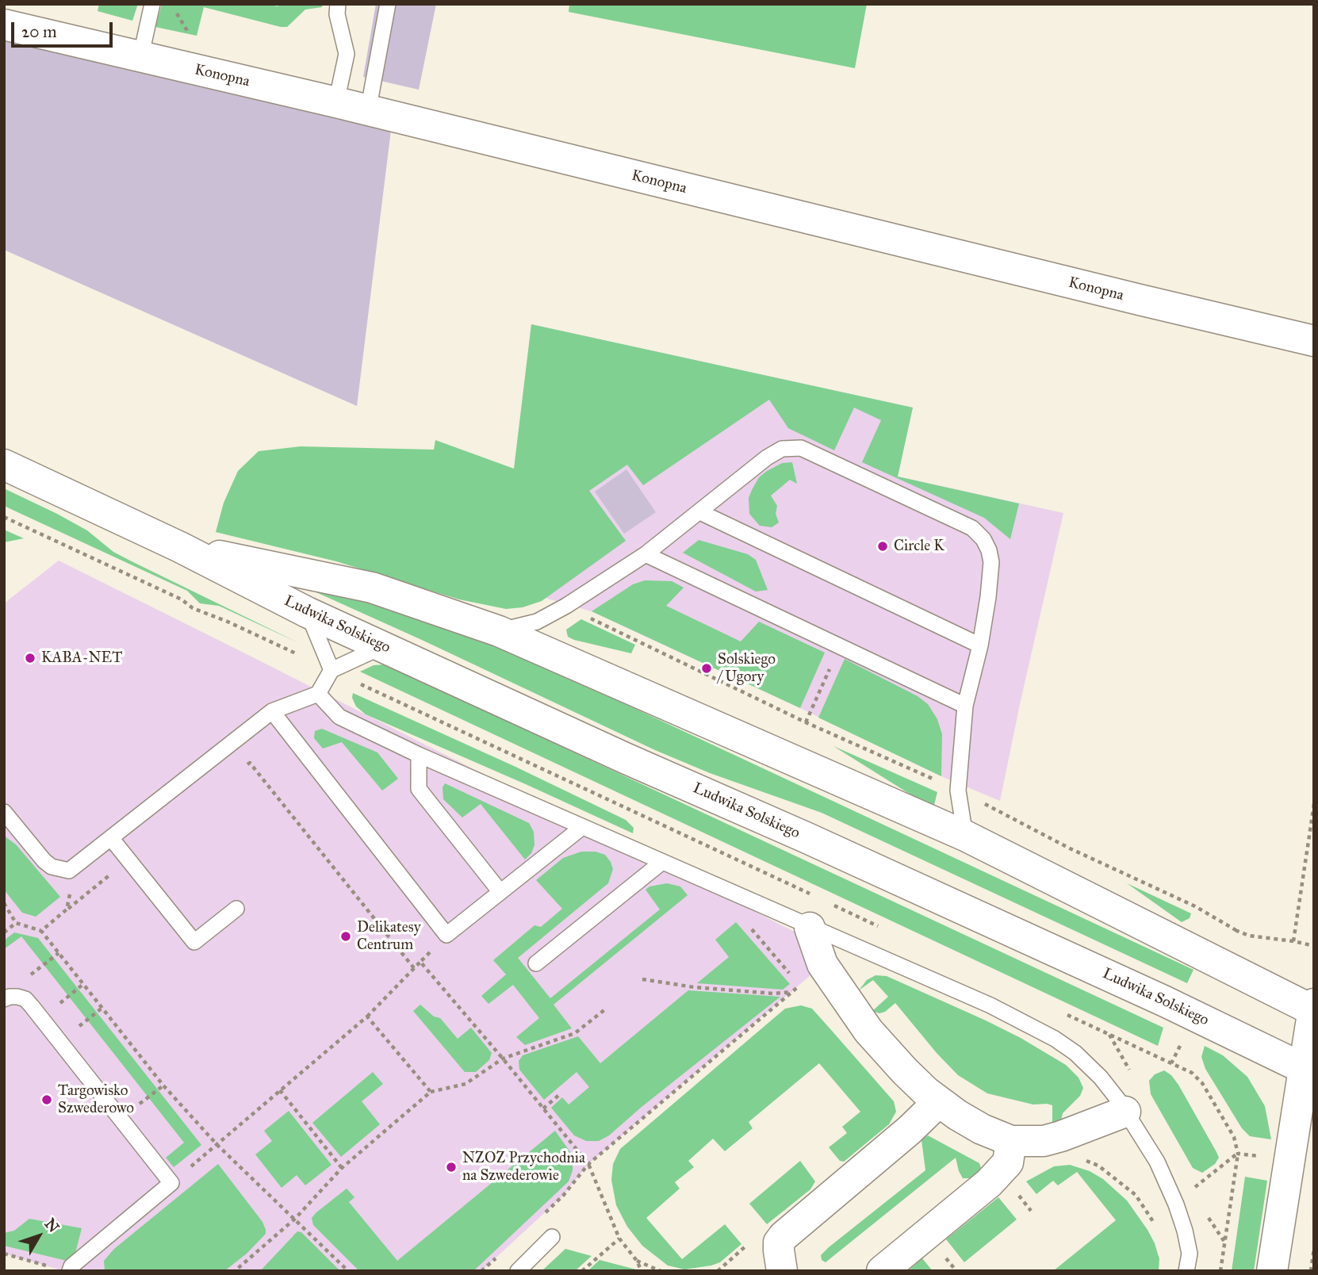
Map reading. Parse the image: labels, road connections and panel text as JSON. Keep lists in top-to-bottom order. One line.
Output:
{"streets":{"street":["Konopna","Ludwika Solskiego"]},"places":["Circle K","KABA-NET","Solskiego / Ugory","Delikatesy Centrum","Targowisko Szwederowo","NZOZ Przychodnia na Szwederowie"],"scale_bar":"20 m","north":"top right"}
